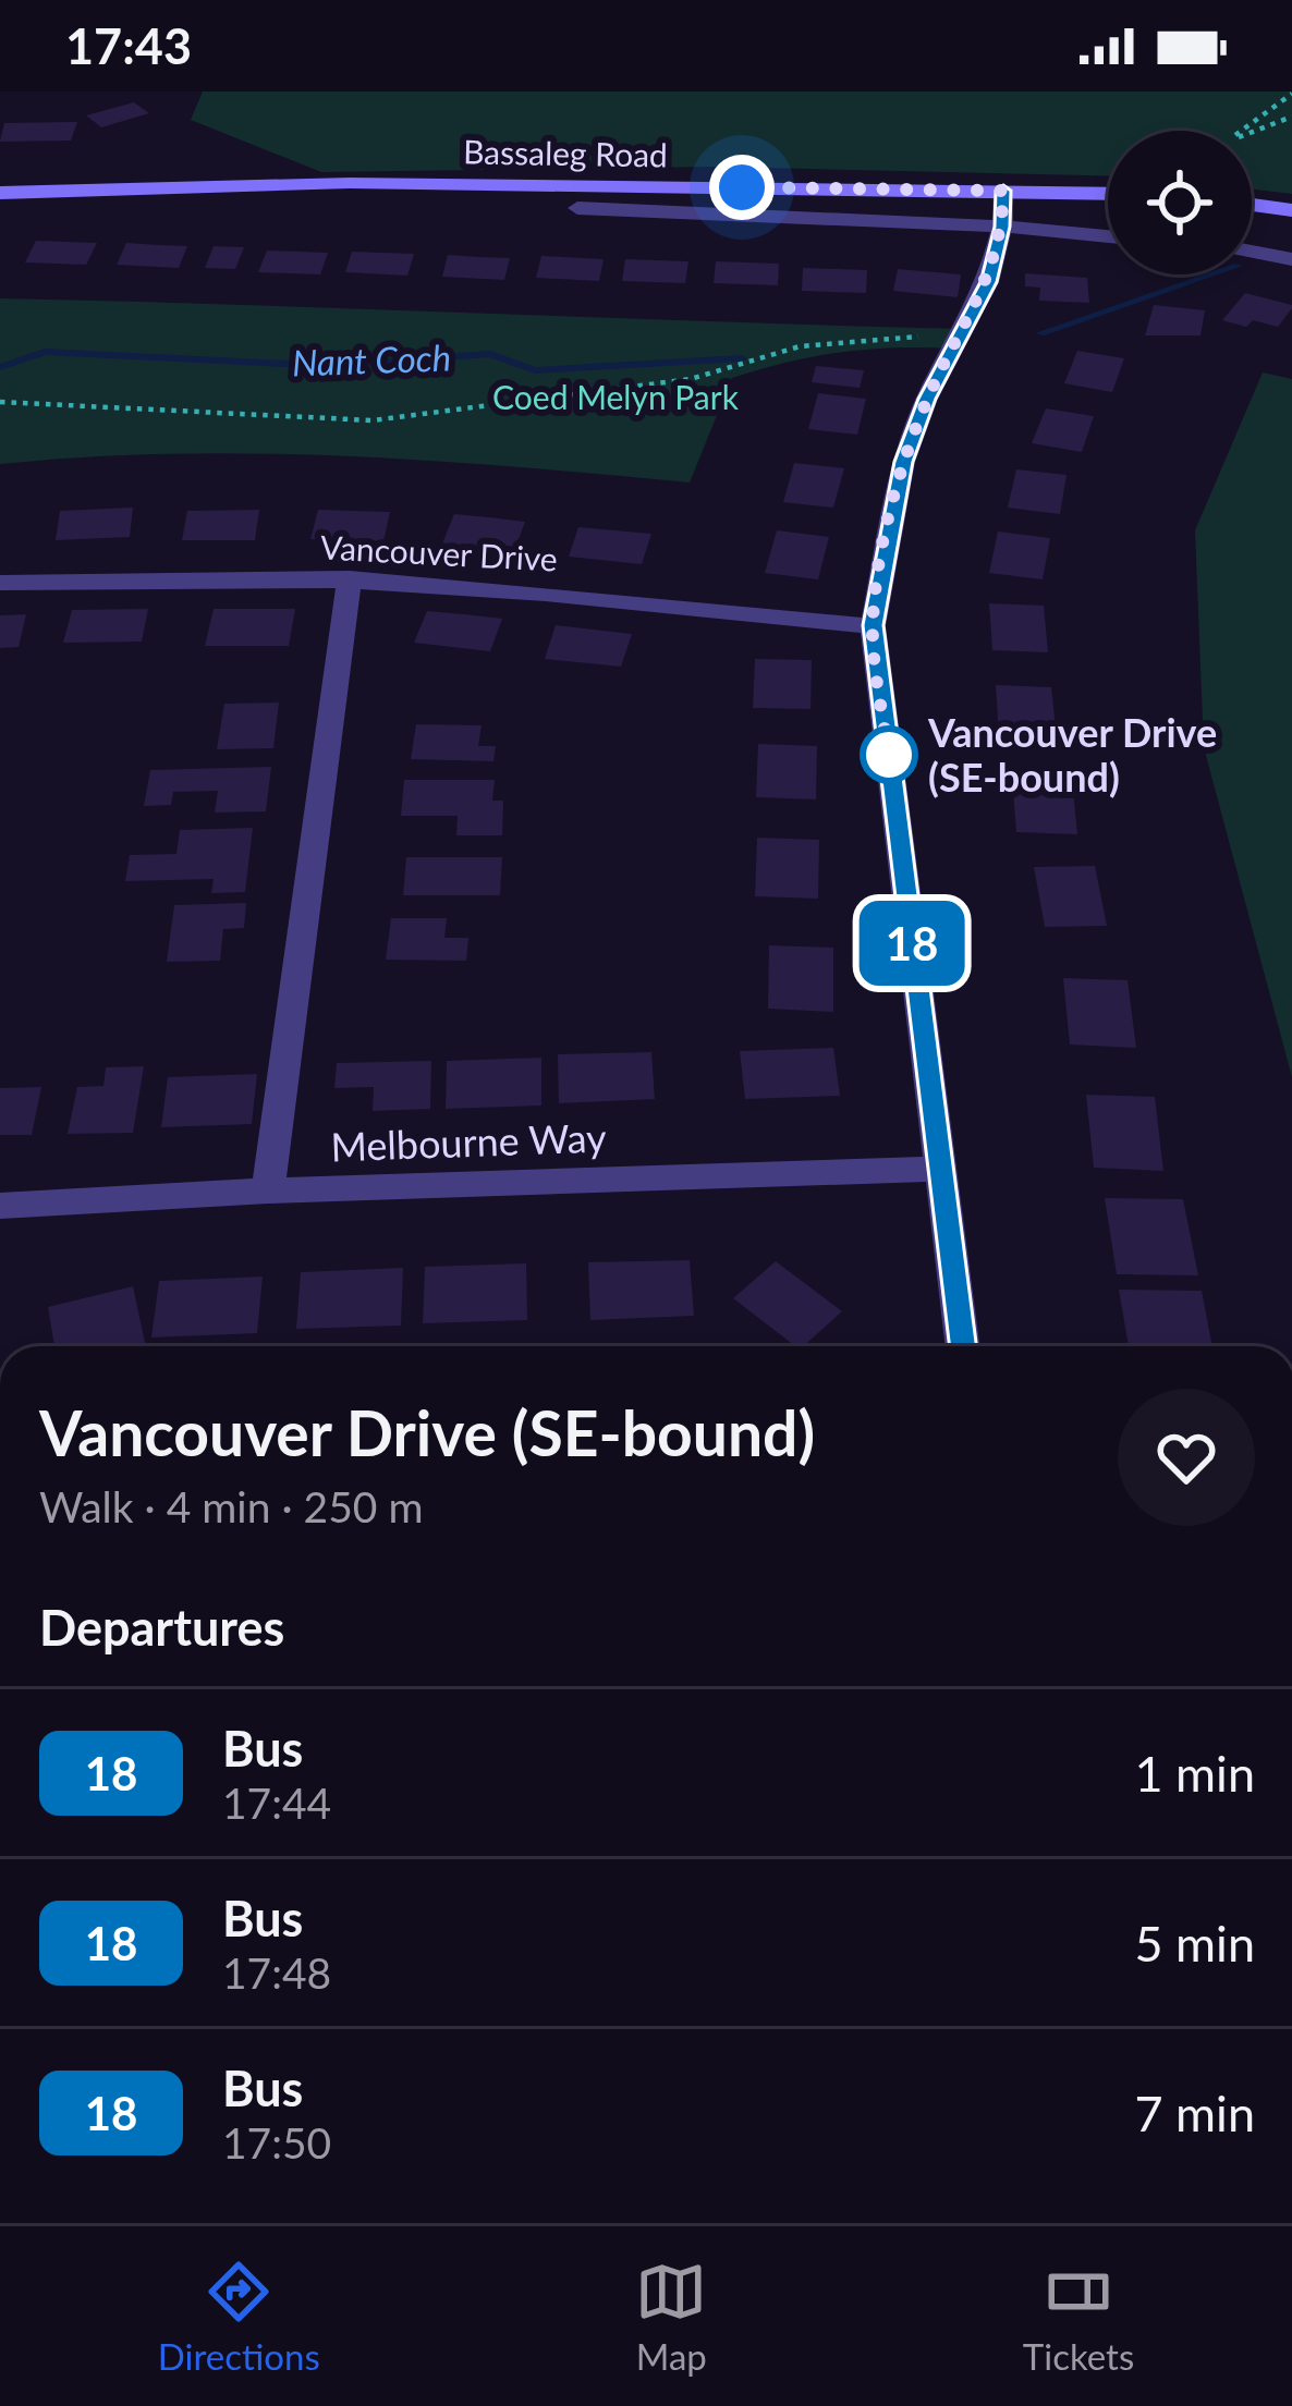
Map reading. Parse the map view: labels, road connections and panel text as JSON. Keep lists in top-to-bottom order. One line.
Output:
{"streets":{"street":["Bassaleg Road","Vancouver Drive","Melbourne Way"]},"water":["Nant Coch"],"parks":["Coed Melyn Park"],"places":["Vancouver Drive (SE-bound)"],"lines":["bus line 18"],"page":{"status":"17:43","on_map":"18","heading":[["Vancouver Drive (SE-bound)","Walk · 4 min · 250 m"],"Departures"],"list":[{"mark":"18","name":"Bus","note":"17:44","value":"1 min"},{"mark":"18","name":"Bus","note":"17:48","value":"5 min"},{"mark":"18","name":"Bus","note":"17:50","value":"7 min"}],"tabs":["Directions","Map","Tickets"]}}
